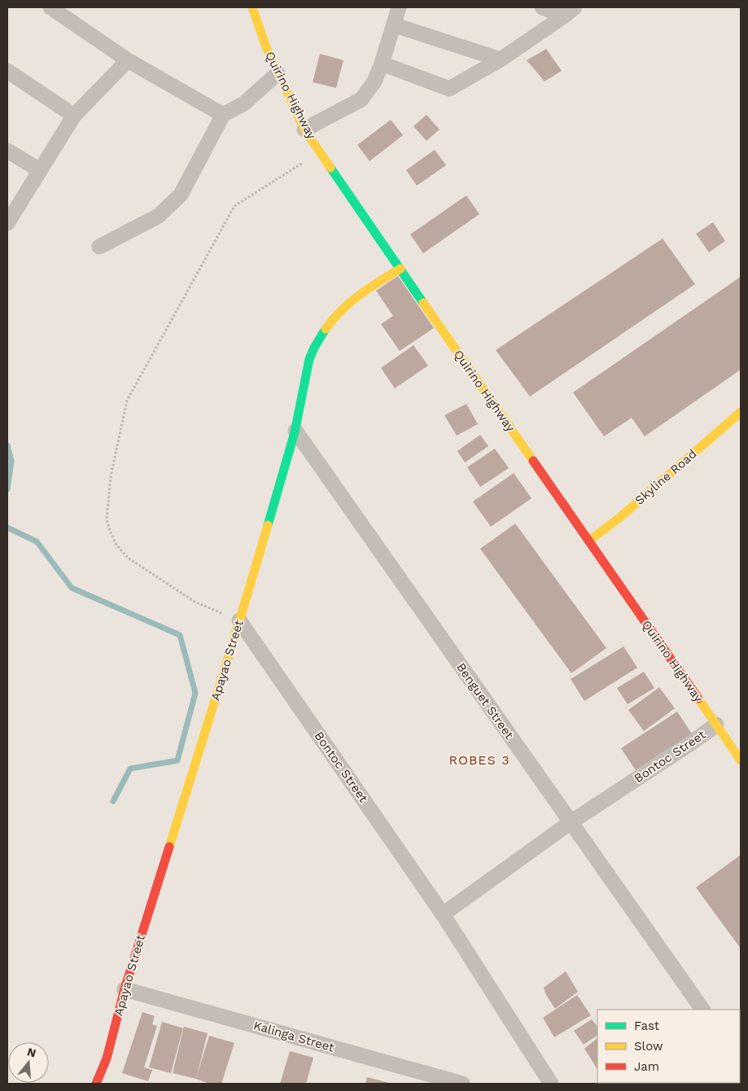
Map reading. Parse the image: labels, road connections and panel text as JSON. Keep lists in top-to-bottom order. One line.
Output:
{"streets":{"main road":["Quirino Highway","Skyline Road","Apayao Street"],"street":["Benguet Street","Bontoc Street","Kalinga Street"]},"crossings":[["Quirino Highway","Skyline Road"],["Quirino Highway","Apayao Street"],["Quirino Highway","Bontoc Street"],["Apayao Street","Benguet Street"],["Apayao Street","Bontoc Street"],["Apayao Street","Kalinga Street"],["Benguet Street","Bontoc Street"]],"districts":["ROBES 3"],"legend":["Fast","Slow","Jam"],"north":"top"}
